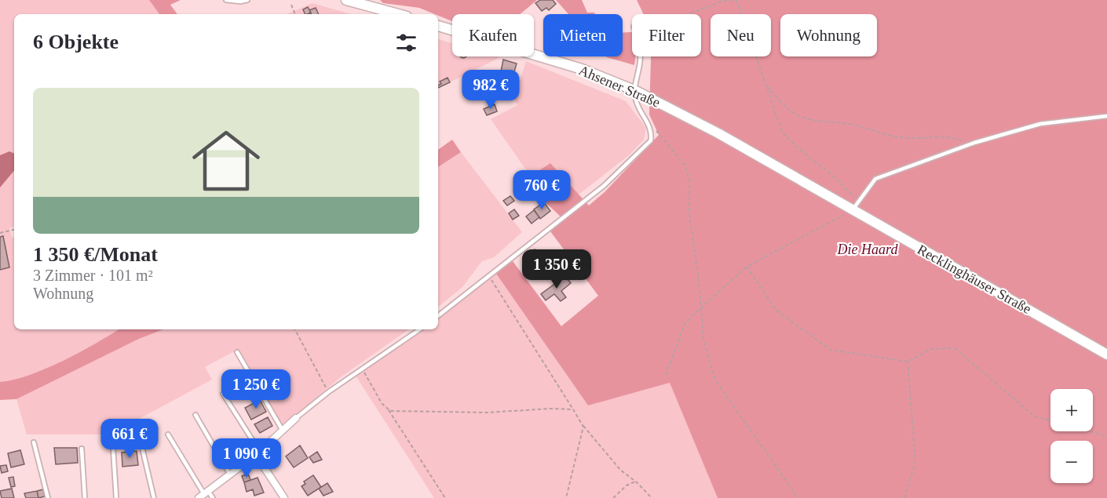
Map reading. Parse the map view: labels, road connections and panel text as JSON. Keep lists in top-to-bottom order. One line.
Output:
{"streets":{"main road":["Ahsener Straße","Recklinghäuser Straße"]},"crossings":[["Ahsener Straße","Recklinghäuser Straße"]],"parks":["Die Haard"],"page":{"chip":["Kaufen","Mieten","Filter","Neu","Wohnung"],"heading":"6 Objekte","price":["982 €","760 €","1 350 €","1 250 €","661 €","1 090 €"],"list":[{"name":"1 350 €/Monat","note":"3 Zimmer · 101 m² · Wohnung"}],"map_buttons":["+","−"]}}
